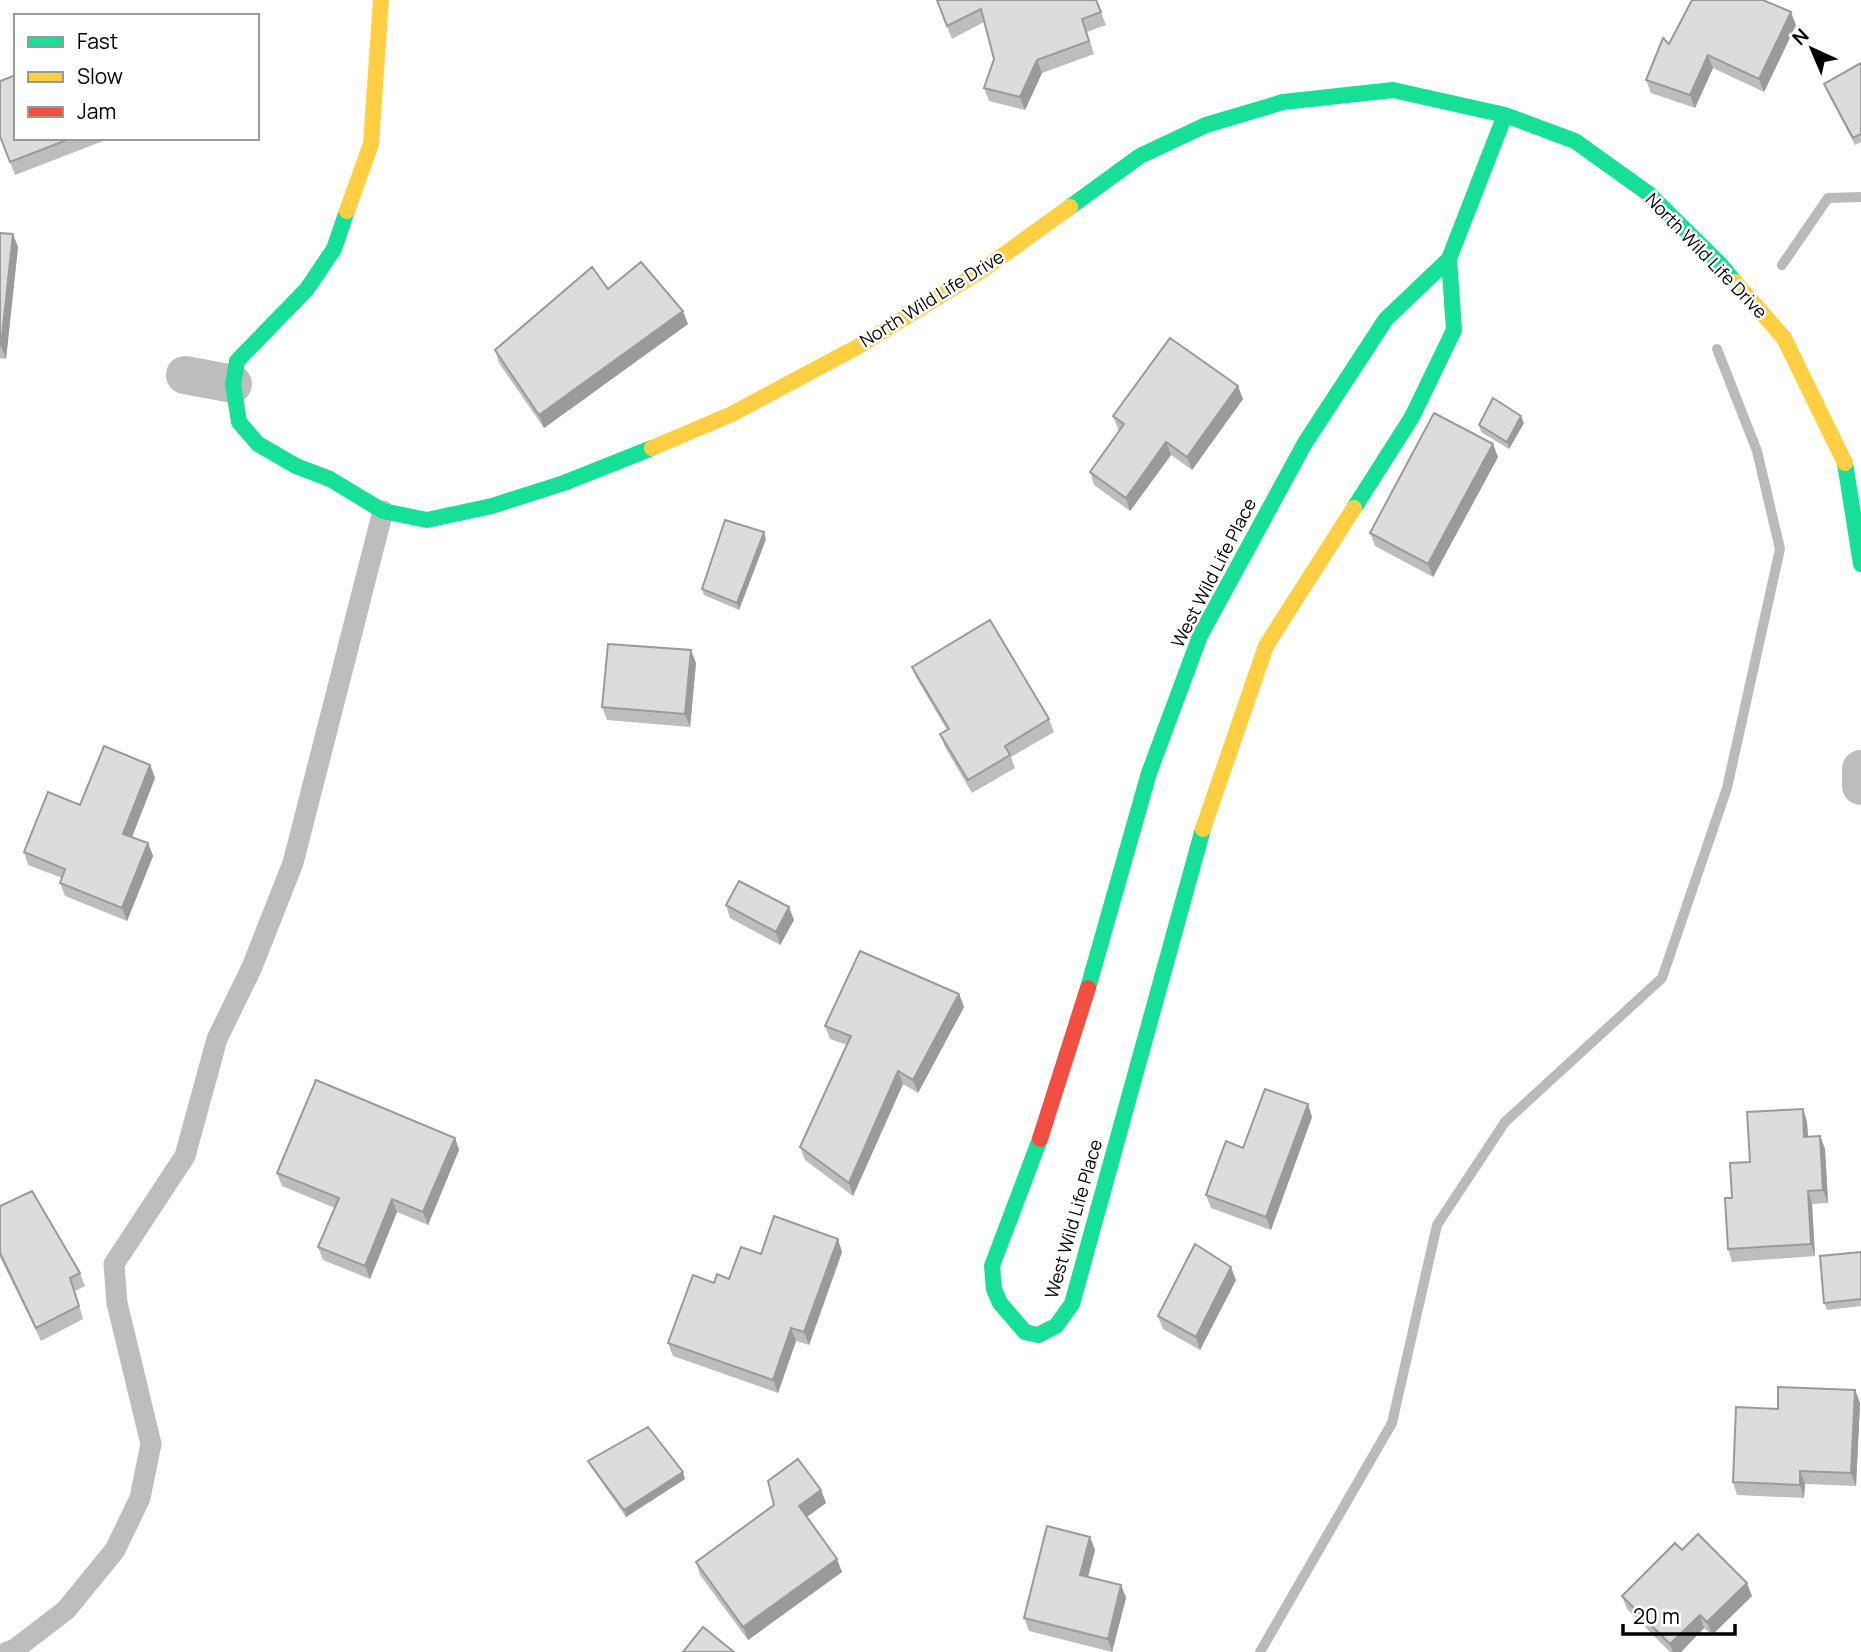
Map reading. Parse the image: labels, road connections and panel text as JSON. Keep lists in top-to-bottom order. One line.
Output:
{"streets":{"street":["North Wild Life Drive","West Wild Life Place"]},"crossings":[["North Wild Life Drive","West Wild Life Place"]],"legend":["Fast","Slow","Jam"],"scale_bar":"20 m","north":"top left"}
